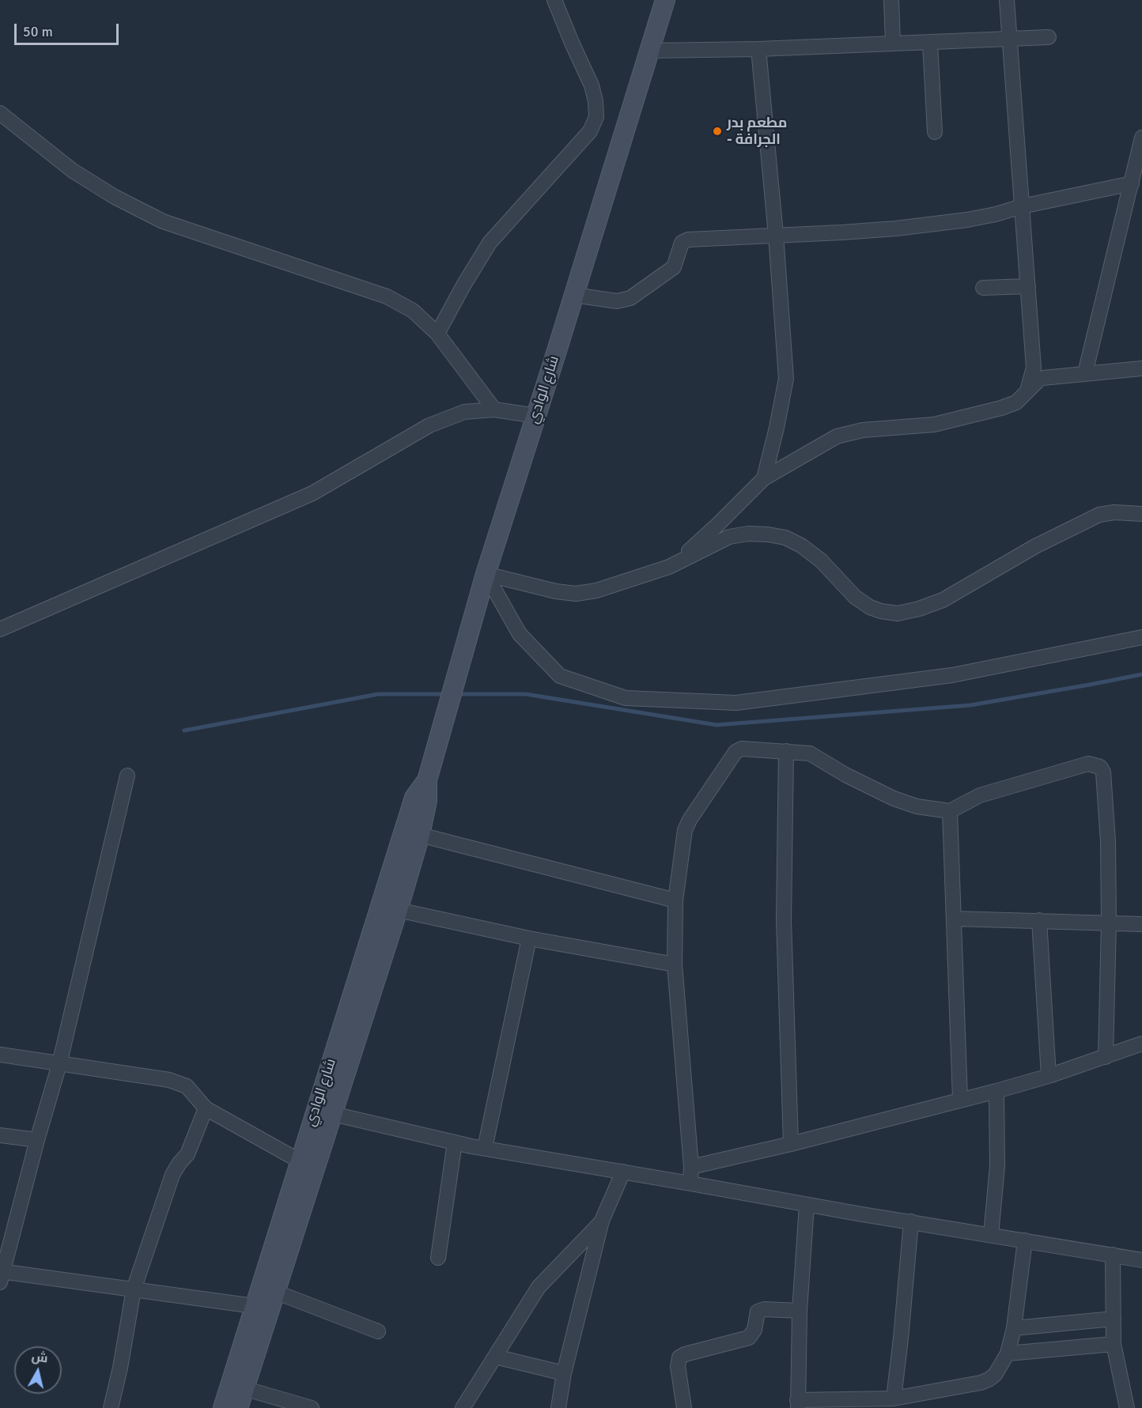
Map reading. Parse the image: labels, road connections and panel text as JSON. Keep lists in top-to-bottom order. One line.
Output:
{"streets":{"main road":["شارع الوادي"]},"places":["مطعم بدر - الجرافة"],"scale_bar":"50 m","north":"top"}
